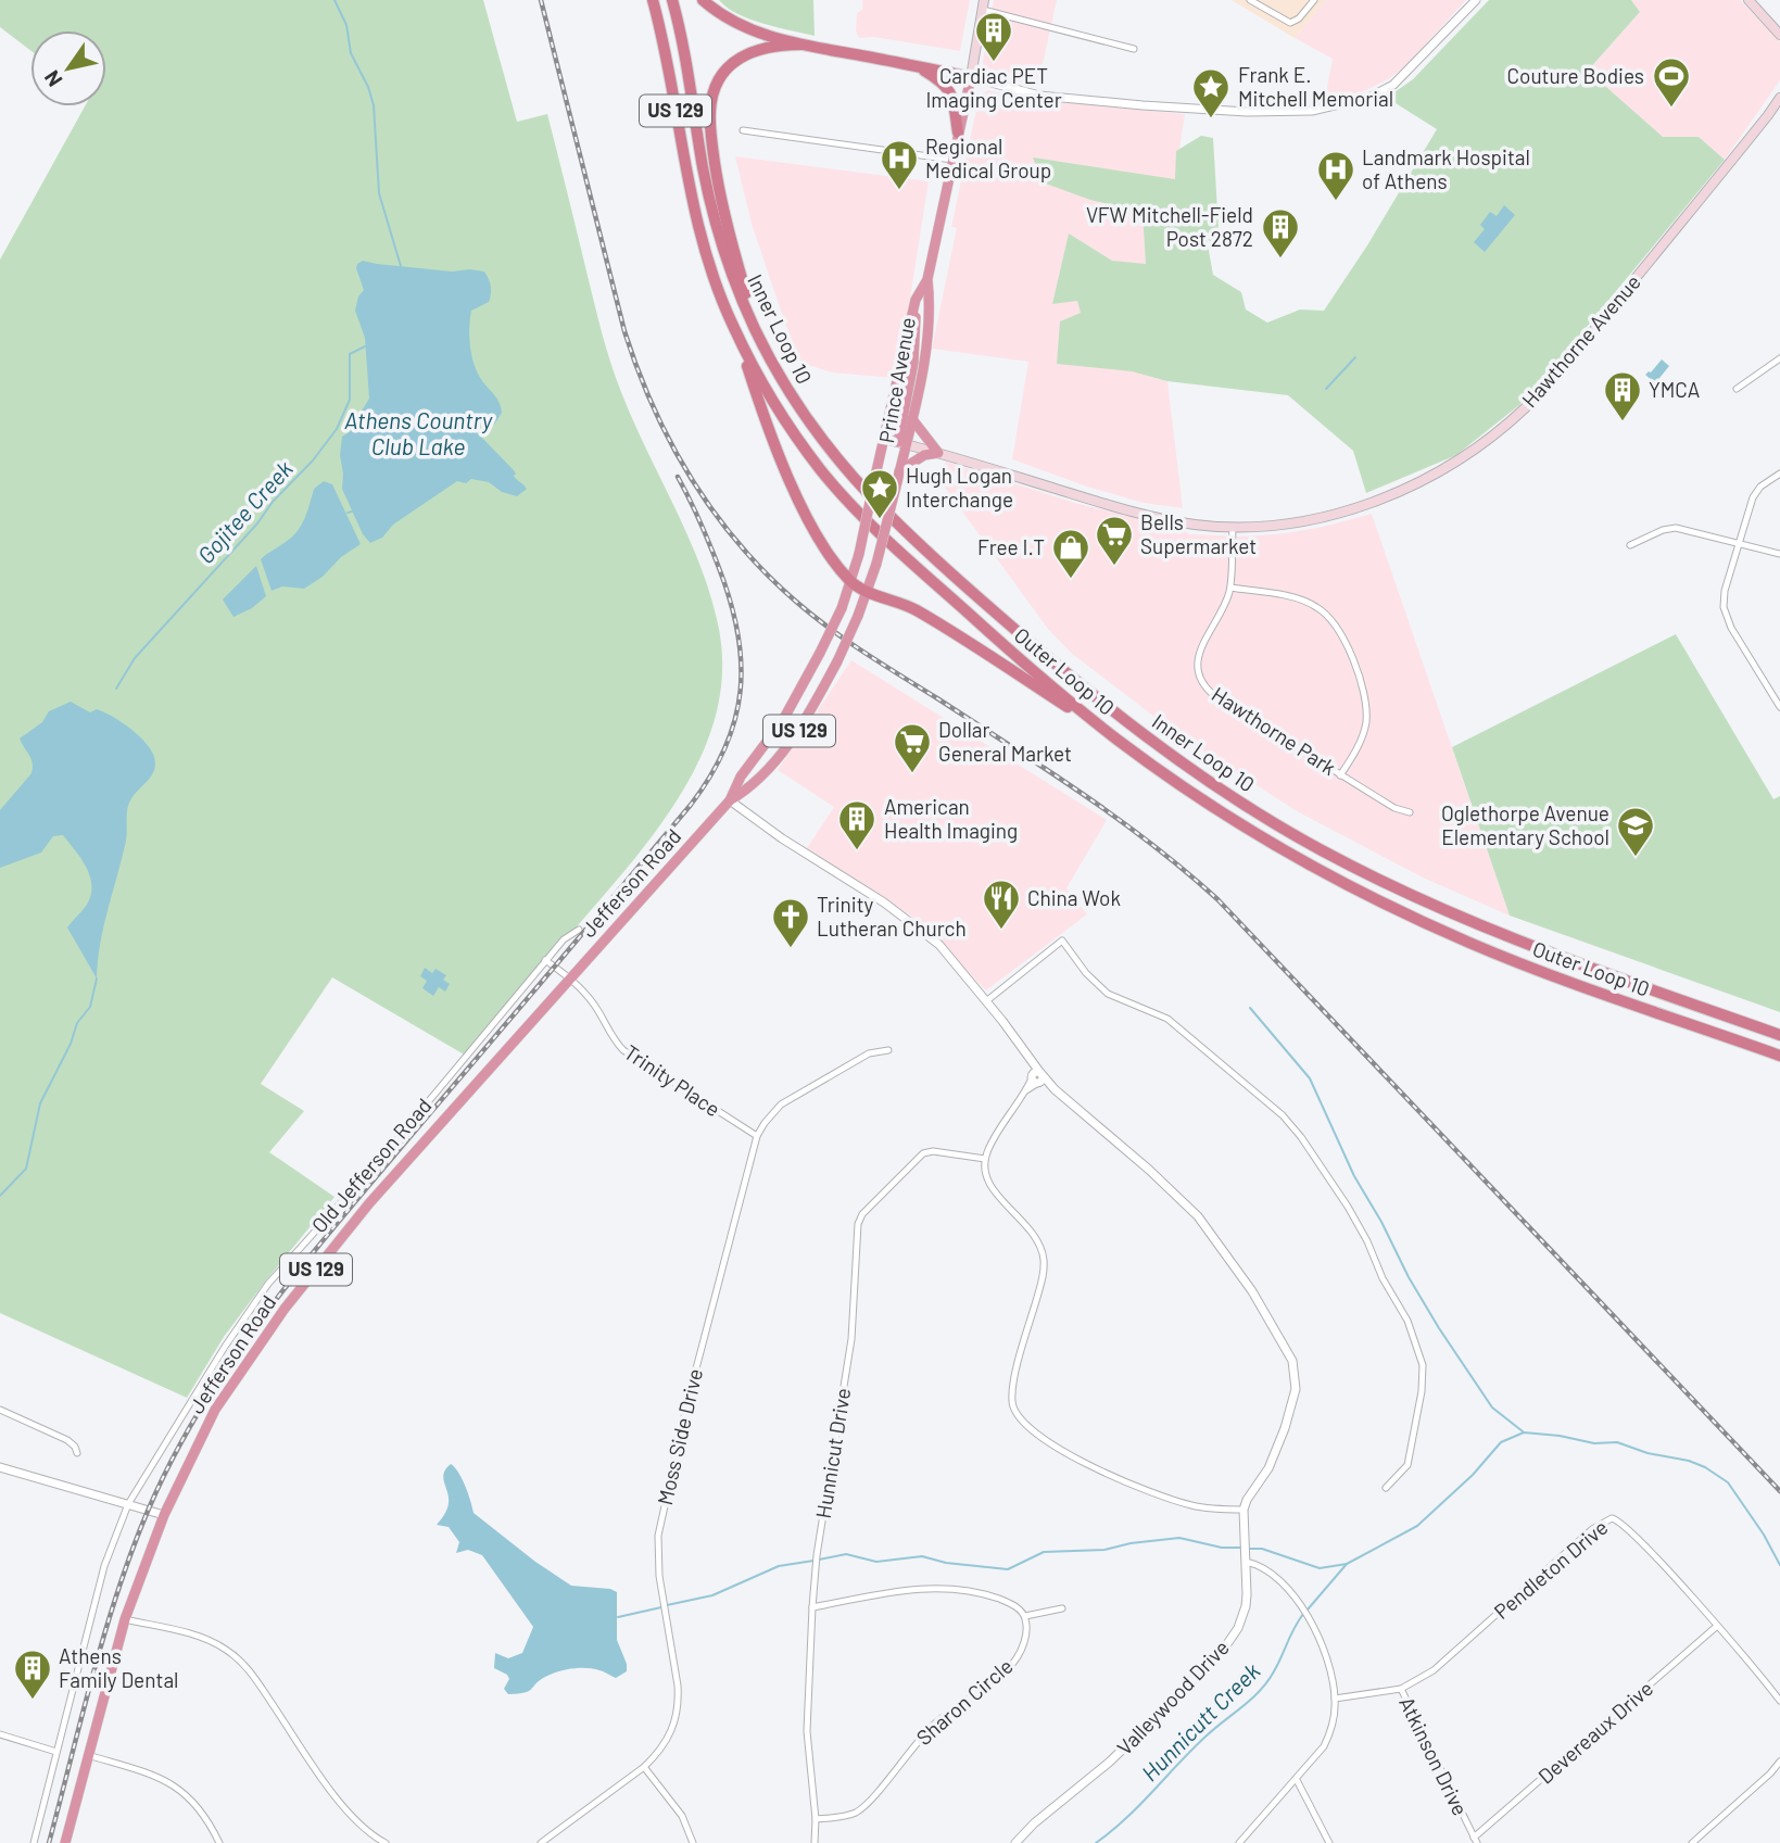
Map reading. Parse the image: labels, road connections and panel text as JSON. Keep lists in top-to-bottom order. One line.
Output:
{"streets":{"highway":["US 129","Inner Loop 10","Prince Avenue","Outer Loop 10","Jefferson Road"],"main road":["Hawthorne Avenue"],"street":["Hawthorne Park","Trinity Place","Old Jefferson Road","Moss Side Drive","Hunnicut Drive","Pendleton Drive","Valleywood Drive","Sharon Circle","Devereaux Drive","Atkinson Drive"]},"crossings":[["US 129","Outer Loop 10"],["US 129","Jefferson Road"],["Hawthorne Avenue","Prince Avenue"],["Hawthorne Avenue","Hawthorne Park"],["Prince Avenue","Jefferson Road"],["Jefferson Road","Trinity Place"],["Trinity Place","Old Jefferson Road"],["Trinity Place","Moss Side Drive"],["Hunnicut Drive","Sharon Circle"],["Pendleton Drive","Devereaux Drive"],["Pendleton Drive","Atkinson Drive"],["Devereaux Drive","Atkinson Drive"]],"water":["Athens Country Club Lake","Gojitee Creek","Hunnicutt Creek"],"places":{"building":["Cardiac PET Imaging Center","VFW Mitchell-Field Post 2872","YMCA","American Health Imaging","Athens Family Dental"],"sports":["Couture Bodies"],"place":["Frank E. Mitchell Memorial","Hugh Logan Interchange"],"hospital":["Regional Medical Group","Landmark Hospital of Athens"],"supermarket":["Bells Supermarket","Dollar General Market"],"shop":["Free I.T"],"school or university":["Oglethorpe Avenue Elementary School"],"restaurant":["China Wok"],"church":["Trinity Lutheran Church"]},"north":"bottom left"}
